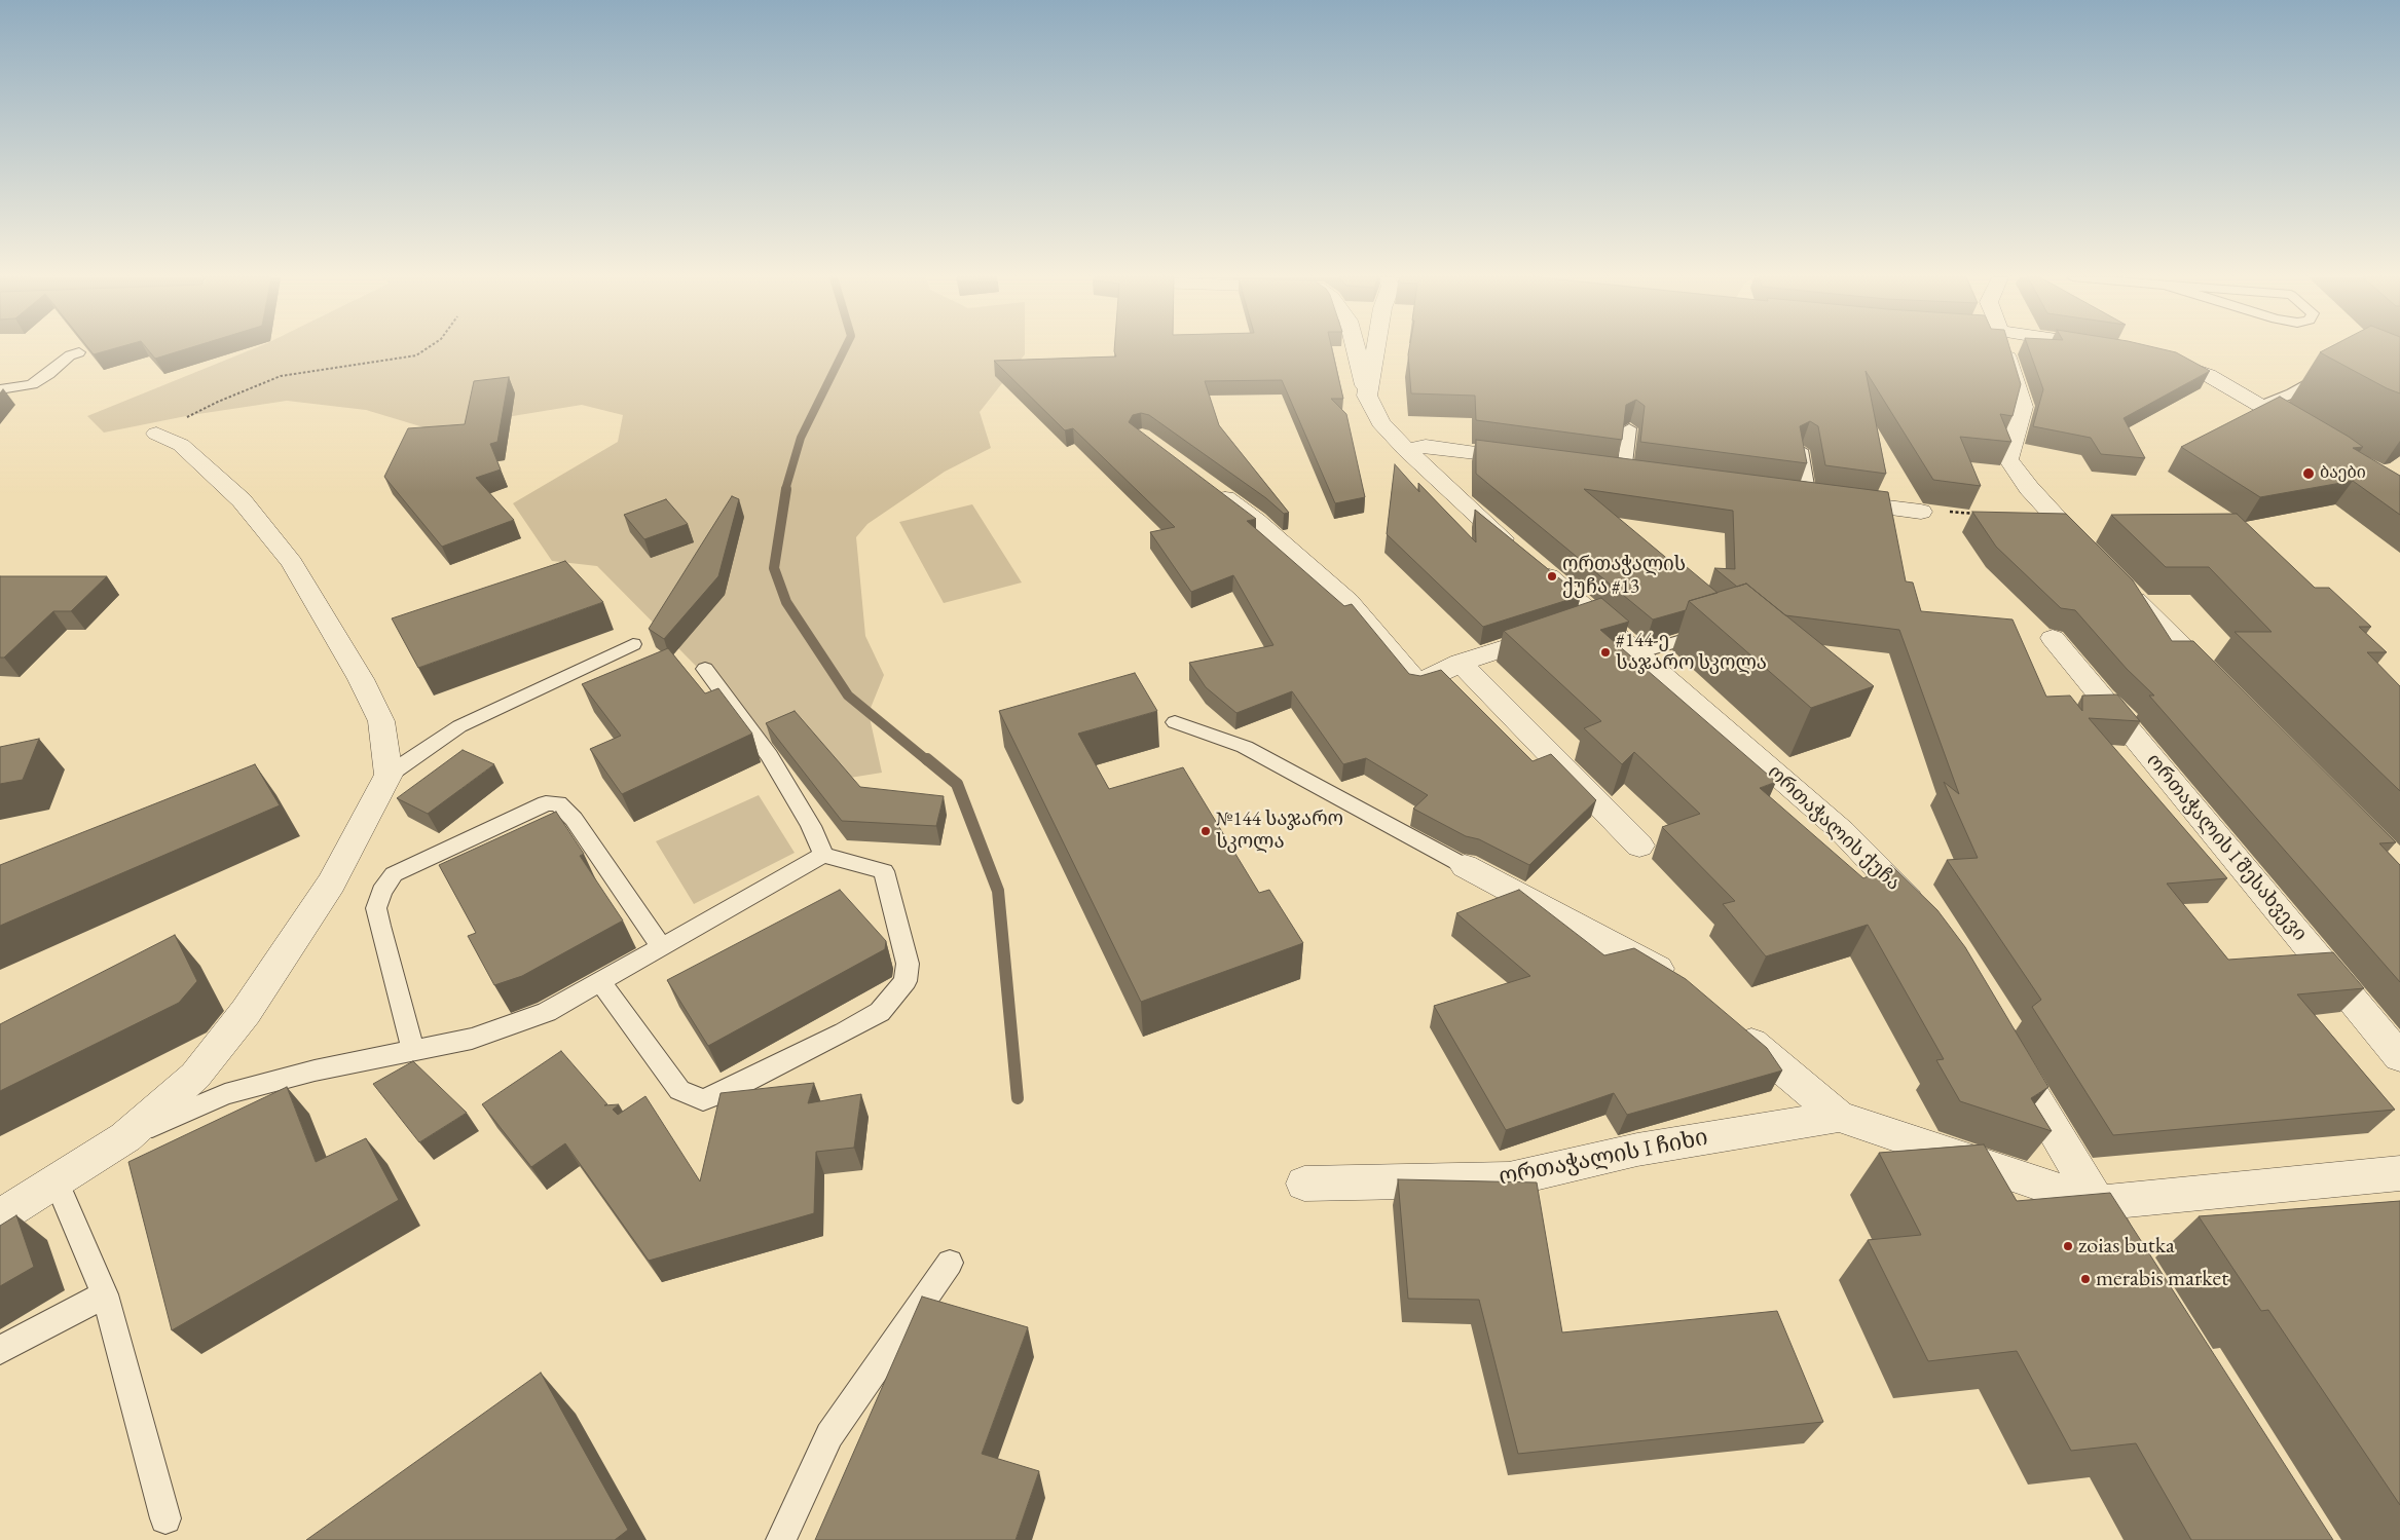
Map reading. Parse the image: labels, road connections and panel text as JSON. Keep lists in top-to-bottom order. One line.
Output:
{"streets":{"street":["ორთაჭალის ქუჩა","ორთაჭალის I შესახვევი","ორთაჭალის I ჩიხი"]},"places":["ბაები","ორთაჭალის ქუჩა #13","#144-ე საჯარო სკოლა","№144 საჯარო სკოლა","zoias butka","merabis market"]}
